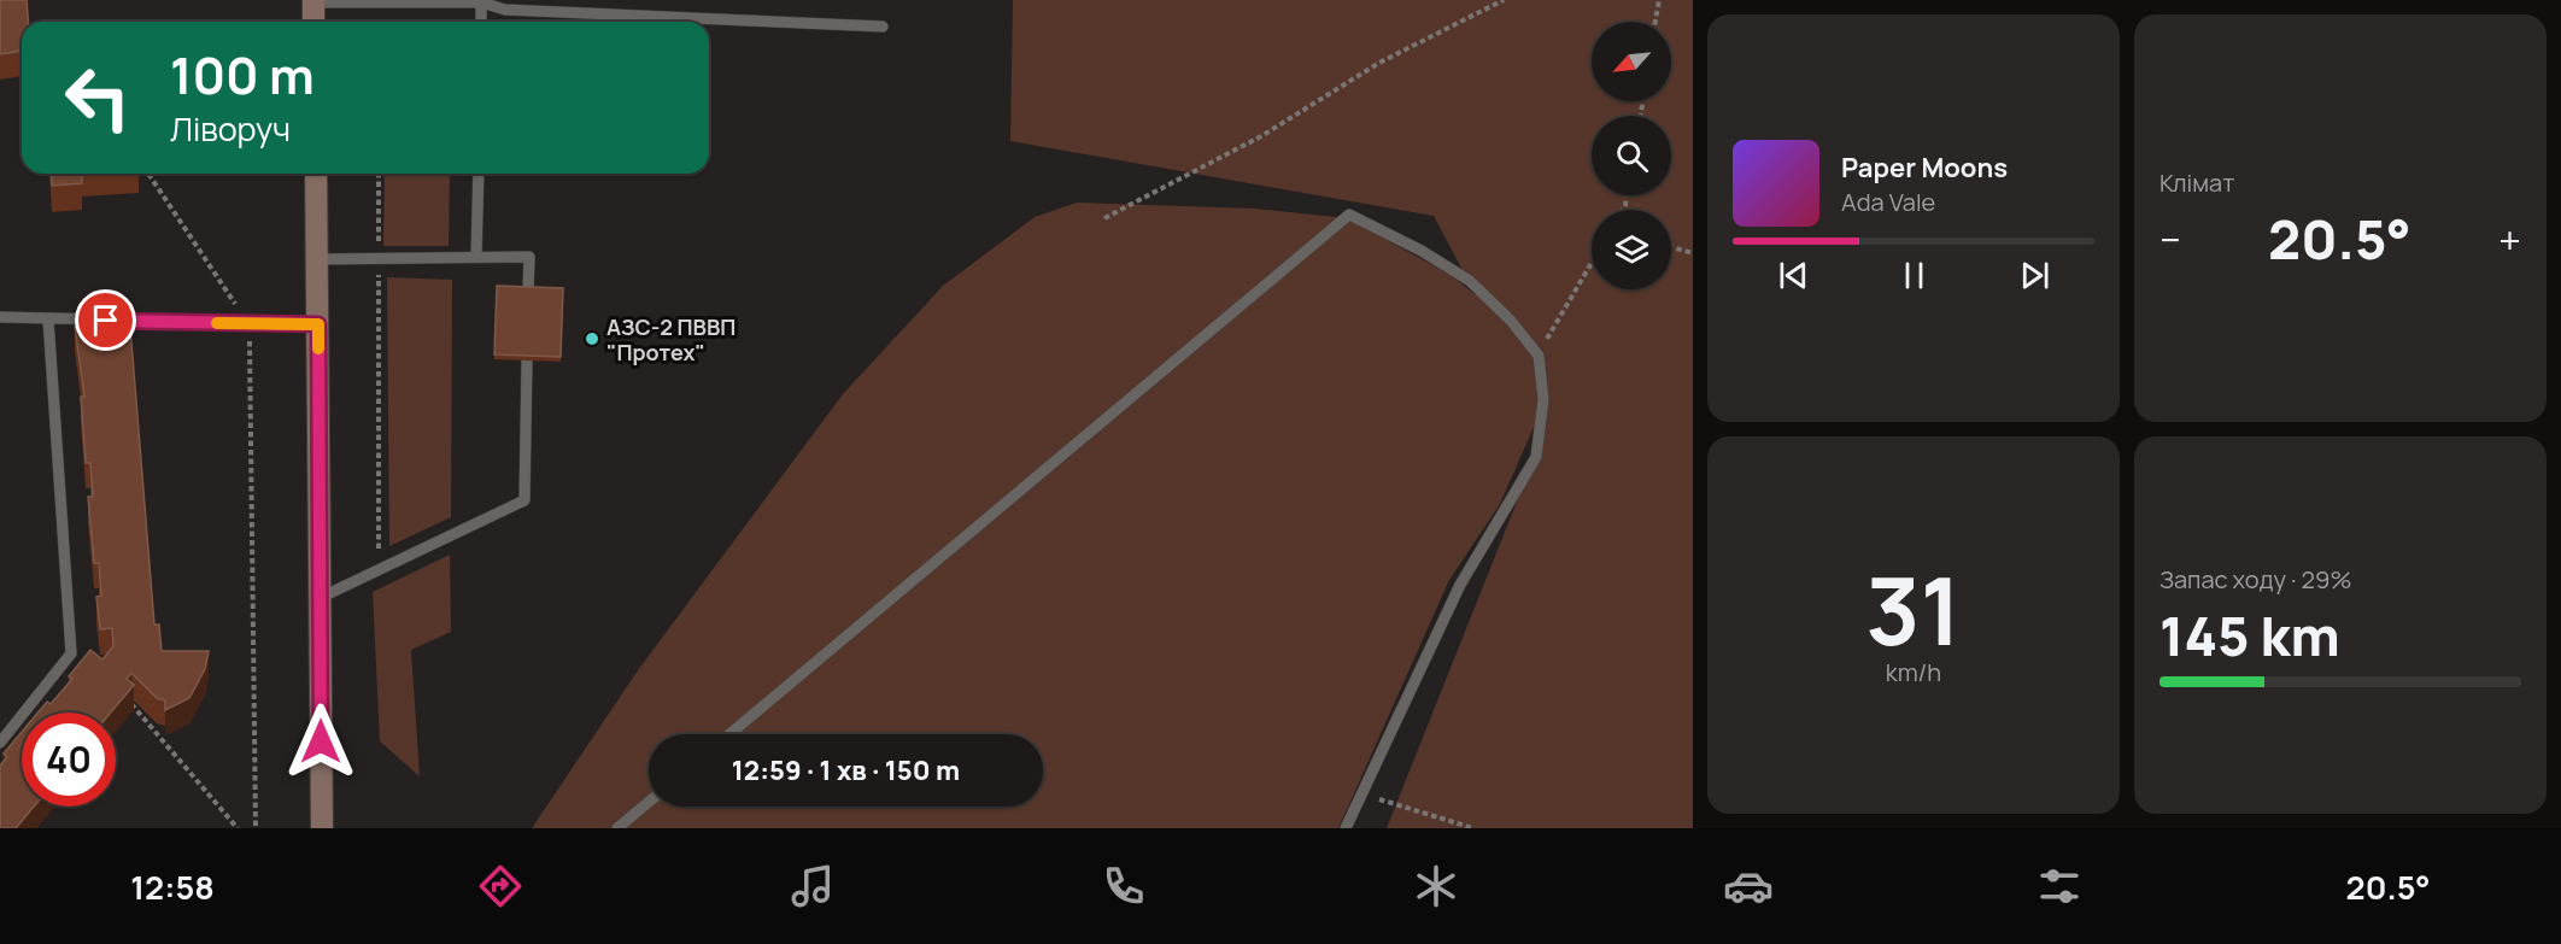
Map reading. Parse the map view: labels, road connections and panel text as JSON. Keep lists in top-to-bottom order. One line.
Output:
{"places":["АЗС-2 ПВВП \"Протех\""],"north":"bottom left","page":{"tile":["Клімат",["31","km/h"],["Запас ходу · 29%","145 km"]],"turn":["100 m","Ліворуч"],"song":["Paper Moons","Ada Vale"],"heat":["−","20.5°","+"],"limit":"40","trip":"12:59 · 1 хв · 150 m","tabs":["12:58","20.5°"]}}
